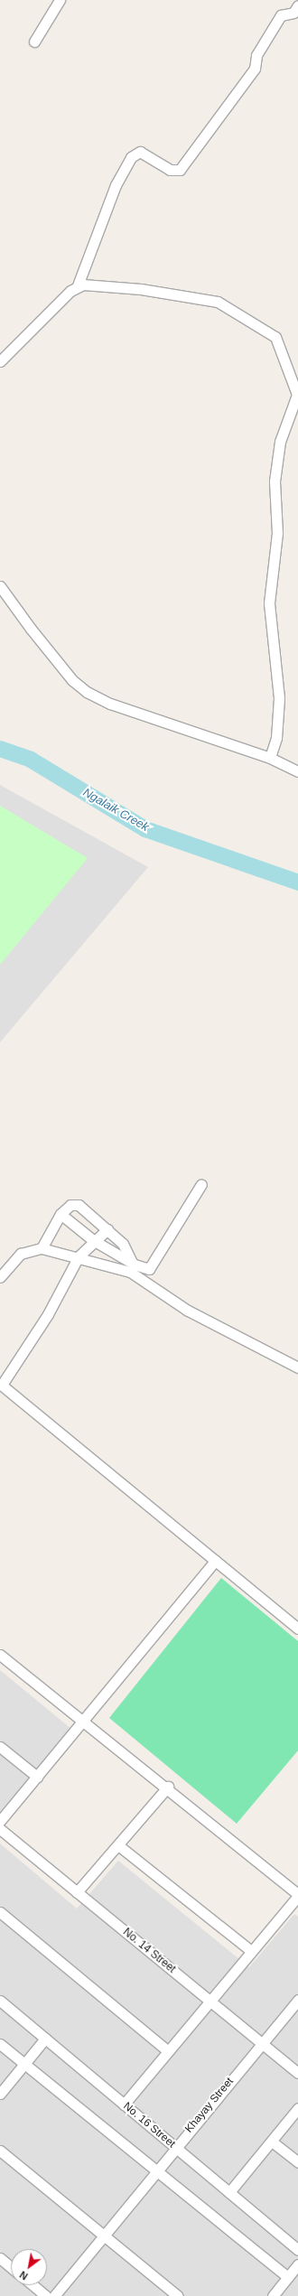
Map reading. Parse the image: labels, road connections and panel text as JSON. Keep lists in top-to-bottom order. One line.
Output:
{"streets":{"street":["No. 14 Street","Khayay Street","No. 16 Street"]},"crossings":[["No. 14 Street","Khayay Street"],["Khayay Street","No. 16 Street"]],"water":["Ngalaik Creek"],"north":"bottom left"}
